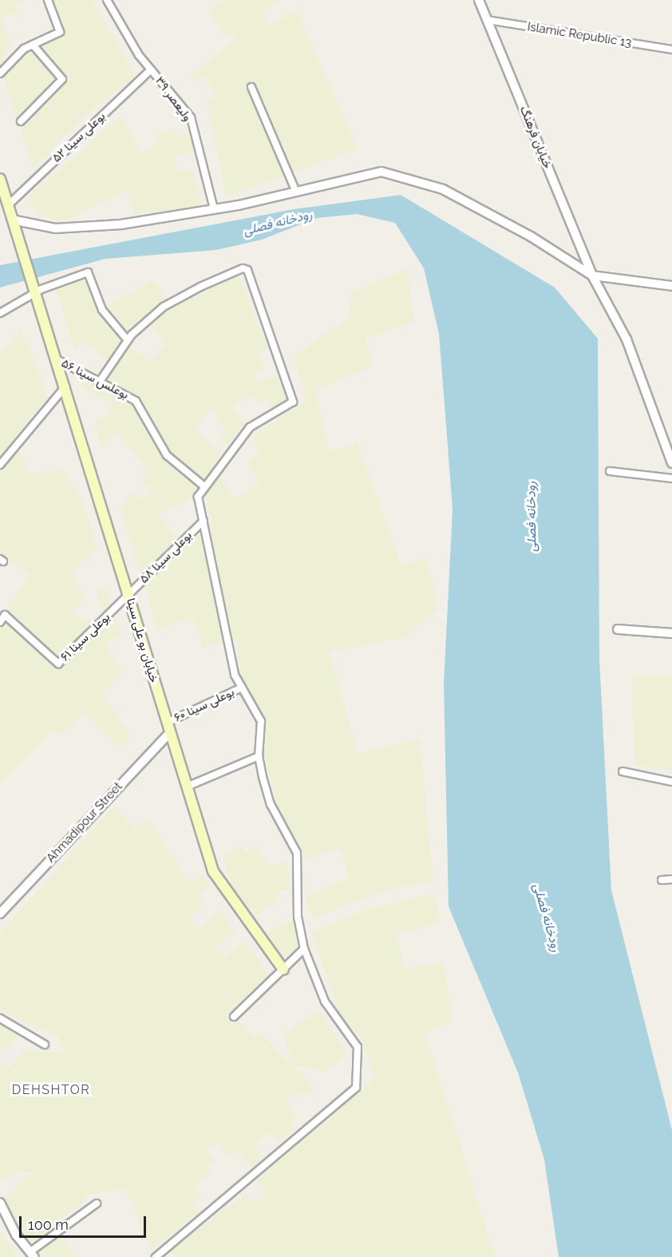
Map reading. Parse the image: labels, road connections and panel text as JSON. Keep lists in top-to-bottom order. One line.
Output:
{"streets":{"main road":["خیابان بو علی سینا"],"street":["Islamic Republic 13","ولیعصر ۳۹","بوعلی سینا ۵۲","خیابان فرهنگ","بوعلس سینا ۵۶","بوعلی سینا ۵۸","بوعلی سینا ۶۱","بوعلی سینا ۶۰","Ahmadipour Street"]},"crossings":[["Islamic Republic 13","خیابان فرهنگ"],["ولیعصر ۳۹","بوعلی سینا ۵۲"],["بوعلی سینا ۵۲","خیابان بو علی سینا"],["بوعلس سینا ۵۶","خیابان بو علی سینا"],["بوعلی سینا ۵۸","بوعلی سینا ۶۱"],["بوعلی سینا ۵۸","خیابان بو علی سینا"],["بوعلی سینا ۶۱","خیابان بو علی سینا"],["خیابان بو علی سینا","بوعلی سینا ۶۰"],["خیابان بو علی سینا","Ahmadipour Street"],["بوعلی سینا ۶۰","Ahmadipour Street"]],"districts":["DEHSHTOR"],"water":["رودخانه فصلی"],"scale_bar":"100 m"}
